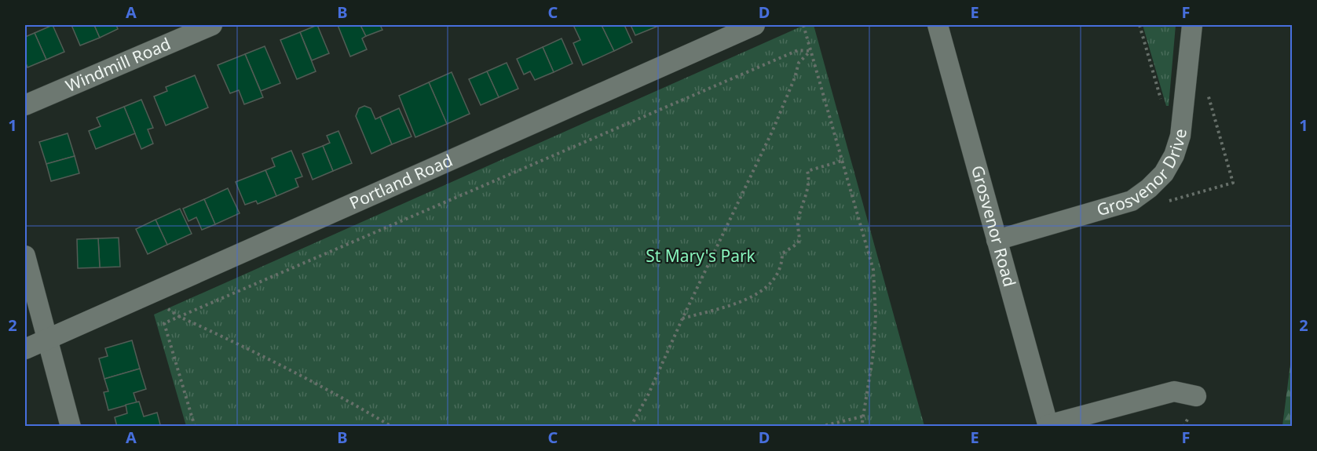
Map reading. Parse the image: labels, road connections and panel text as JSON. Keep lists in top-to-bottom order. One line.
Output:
{"streets":{"street":["Windmill Road","Grosvenor Drive","Portland Road","Grosvenor Road"]},"crossings":[["Grosvenor Drive","Grosvenor Road"]],"parks":["St Mary's Park"],"grid":{"columns":["A","B","C","D","E","F"],"rows":["1","2"]}}
